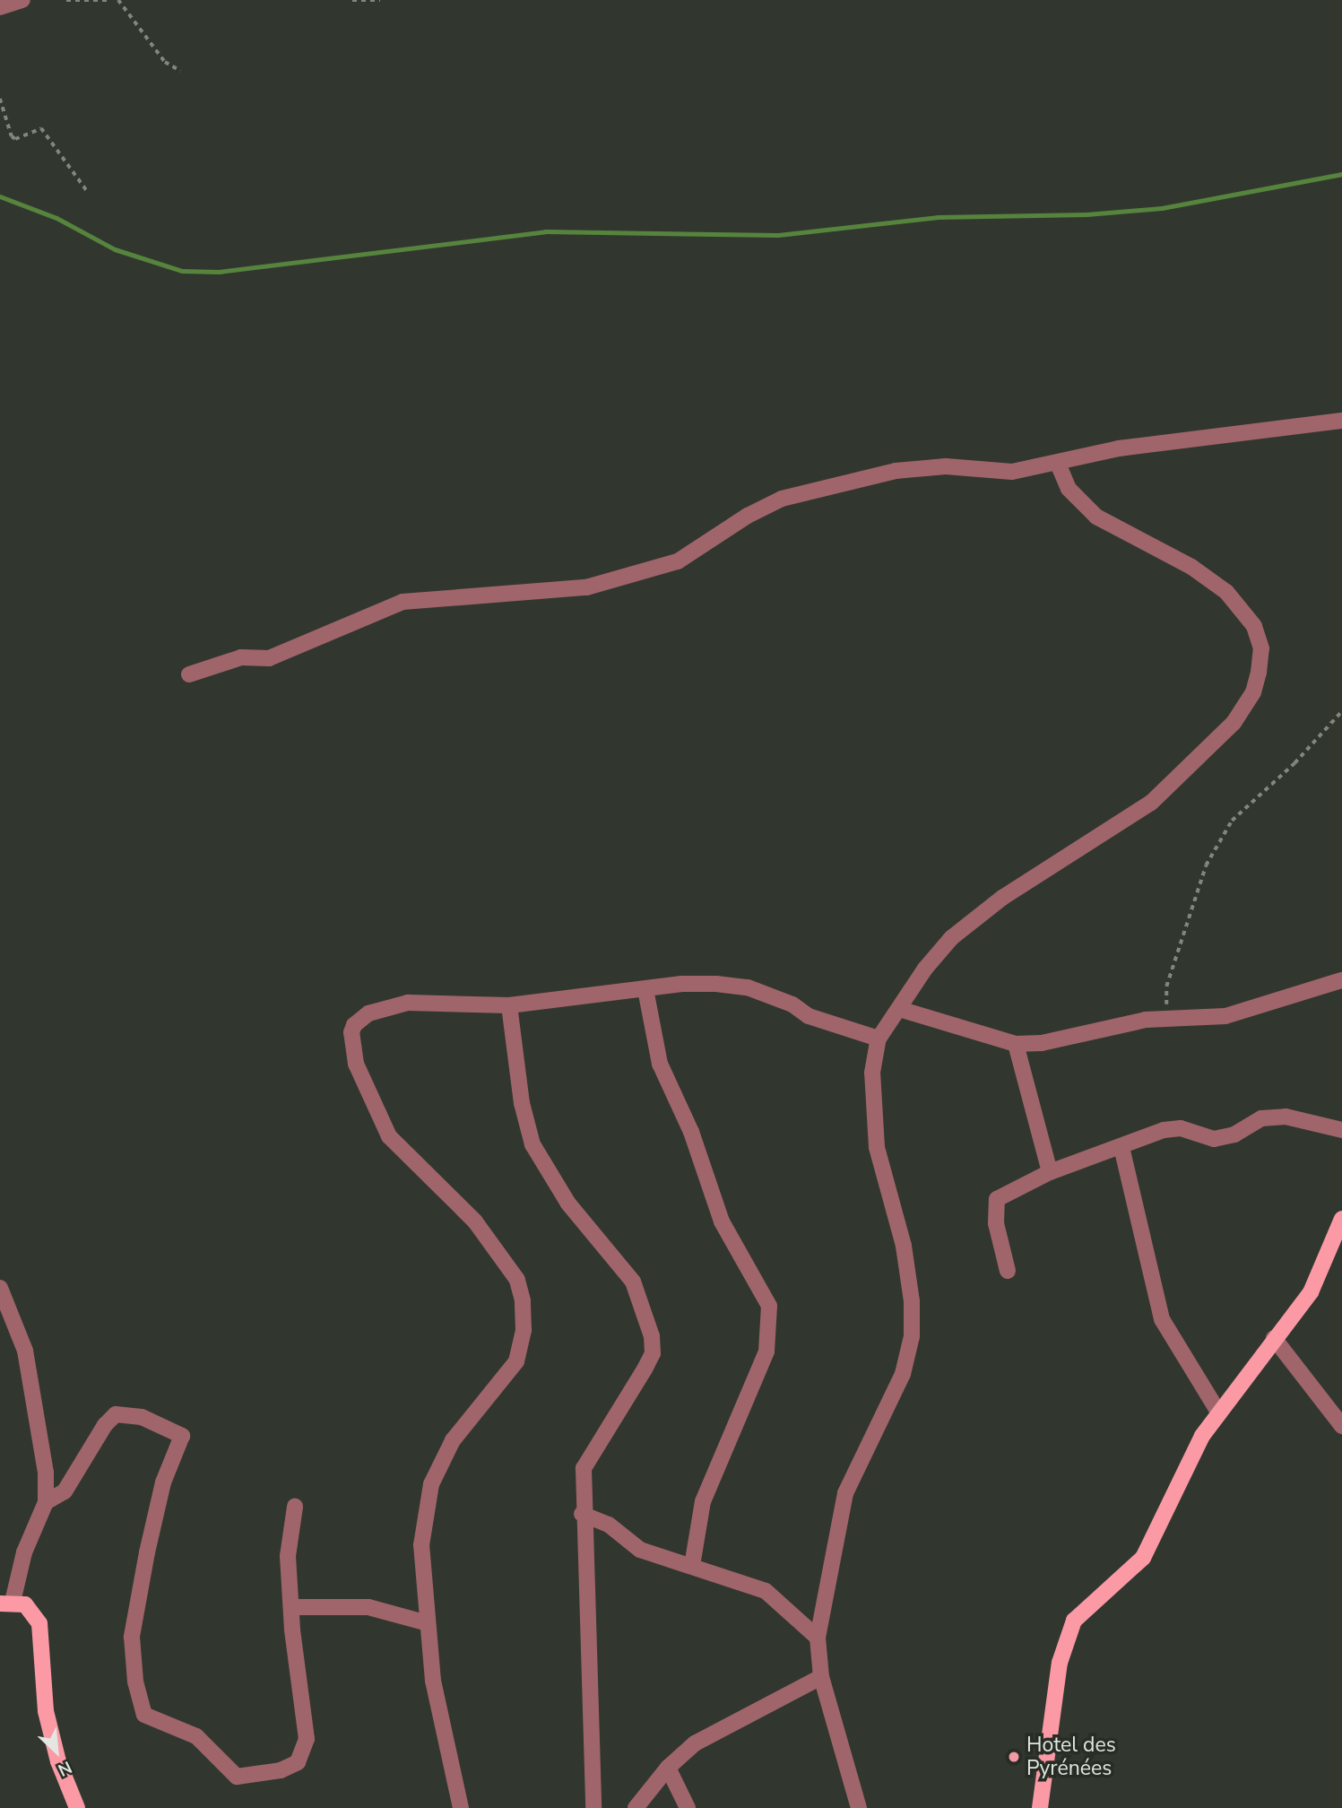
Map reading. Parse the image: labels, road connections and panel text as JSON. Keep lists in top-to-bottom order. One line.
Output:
{"places":["Hotel des Pyrénées"],"north":"bottom right"}
